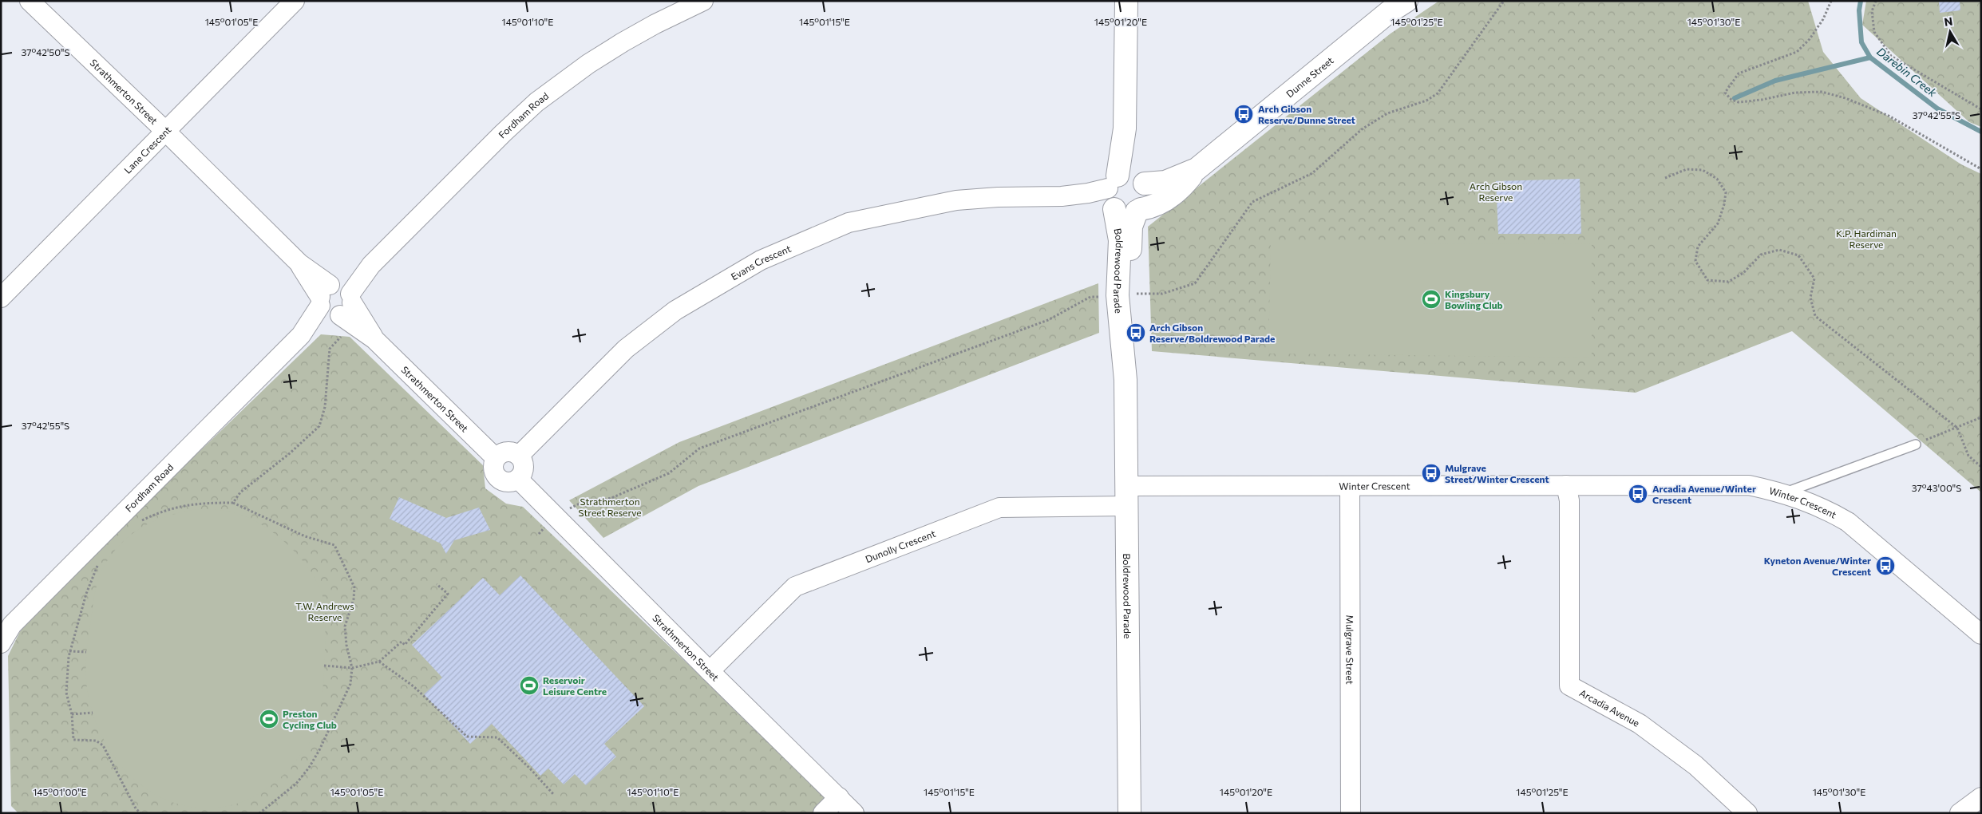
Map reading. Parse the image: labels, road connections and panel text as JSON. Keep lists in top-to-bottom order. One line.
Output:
{"streets":{"main road":["Dunne Street","Boldrewood Parade"],"street":["Strathmerton Street","Fordham Road","Lane Crescent","Evans Crescent","Winter Crescent","Dunolly Crescent","Mulgrave Street","Arcadia Avenue"]},"crossings":[["Dunne Street","Evans Crescent"],["Dunne Street","Boldrewood Parade"],["Strathmerton Street","Fordham Road"],["Strathmerton Street","Lane Crescent"],["Strathmerton Street","Evans Crescent"],["Strathmerton Street","Dunolly Crescent"],["Evans Crescent","Boldrewood Parade"],["Boldrewood Parade","Winter Crescent"],["Boldrewood Parade","Dunolly Crescent"],["Winter Crescent","Dunolly Crescent"],["Winter Crescent","Mulgrave Street"],["Winter Crescent","Arcadia Avenue"]],"water":["Darebin Creek"],"parks":["Arch Gibson Reserve","K.P. Hardiman Reserve","Strathmerton Street Reserve","T.W. Andrews Reserve"],"places":{"bus stop":["Arch Gibson Reserve/Dunne Street","Arch Gibson Reserve/Boldrewood Parade","Mulgrave Street/Winter Crescent","Arcadia Avenue/Winter Crescent","Kyneton Avenue/Winter Crescent"],"sports":["Kingsbury Bowling Club","Reservoir Leisure Centre","Preston Cycling Club"]},"north":"top","coordinates":["145°01'05\"E","145°01'10\"E","145°01'15\"E","145°01'20\"E","145°01'25\"E","145°01'30\"E","37°42'50\"S","37°42'55\"S","37°43'00\"S","145°01'00\"E"]}
